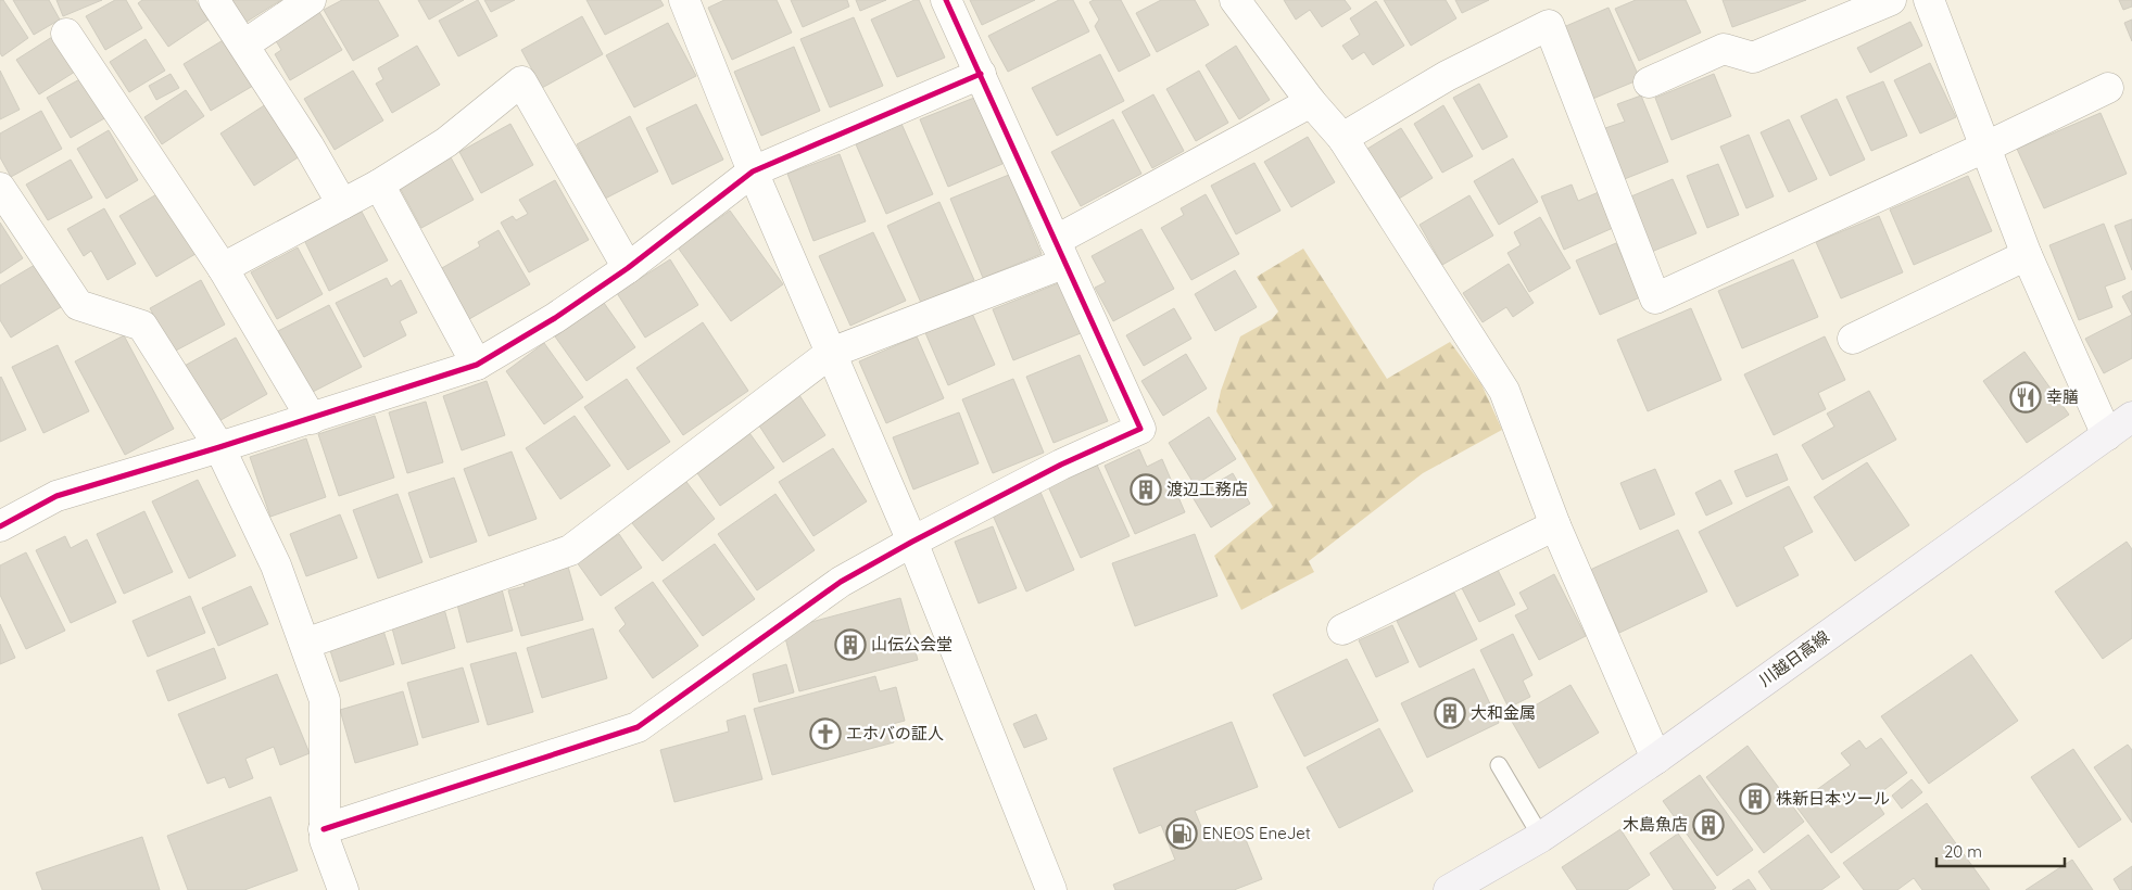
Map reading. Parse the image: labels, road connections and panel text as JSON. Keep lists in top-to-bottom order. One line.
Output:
{"streets":{"main road":["川越日高線"]},"places":{"restaurant":["幸膳"],"building":["渡辺工務店","山伝公会堂","大和金属","株新日本ツール","木島魚店"],"church":["エホバの証人"],"fuel station":["ENEOS EneJet"]},"scale_bar":"20 m"}
